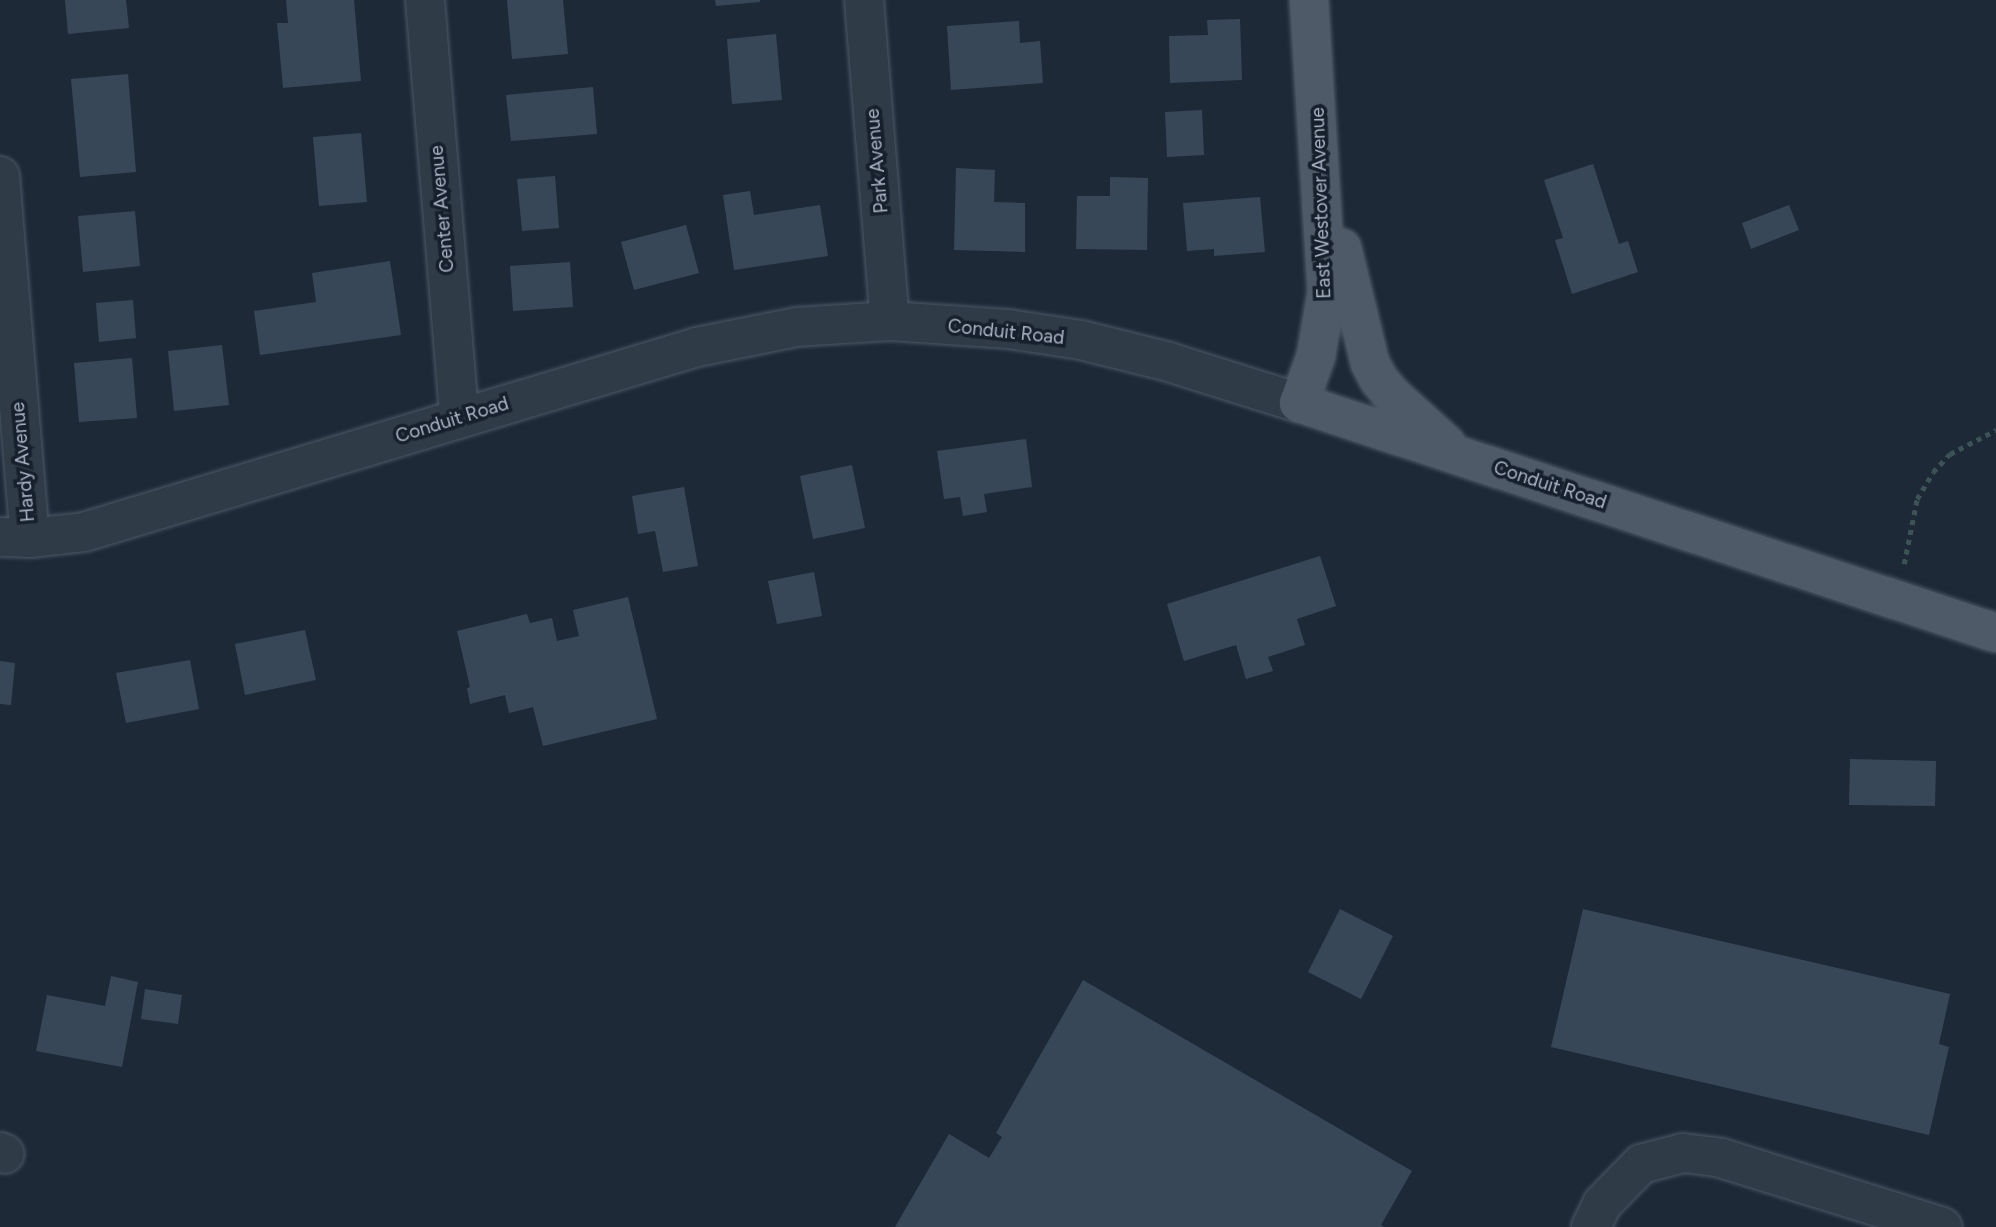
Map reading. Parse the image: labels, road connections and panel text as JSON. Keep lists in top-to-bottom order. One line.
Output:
{"streets":{"main road":["East Westover Avenue","Conduit Road"],"street":["Park Avenue","Center Avenue","Hardy Avenue"]},"crossings":[["Park Avenue","Conduit Road"],["East Westover Avenue","Conduit Road"],["Center Avenue","Conduit Road"],["Conduit Road","Hardy Avenue"]]}
